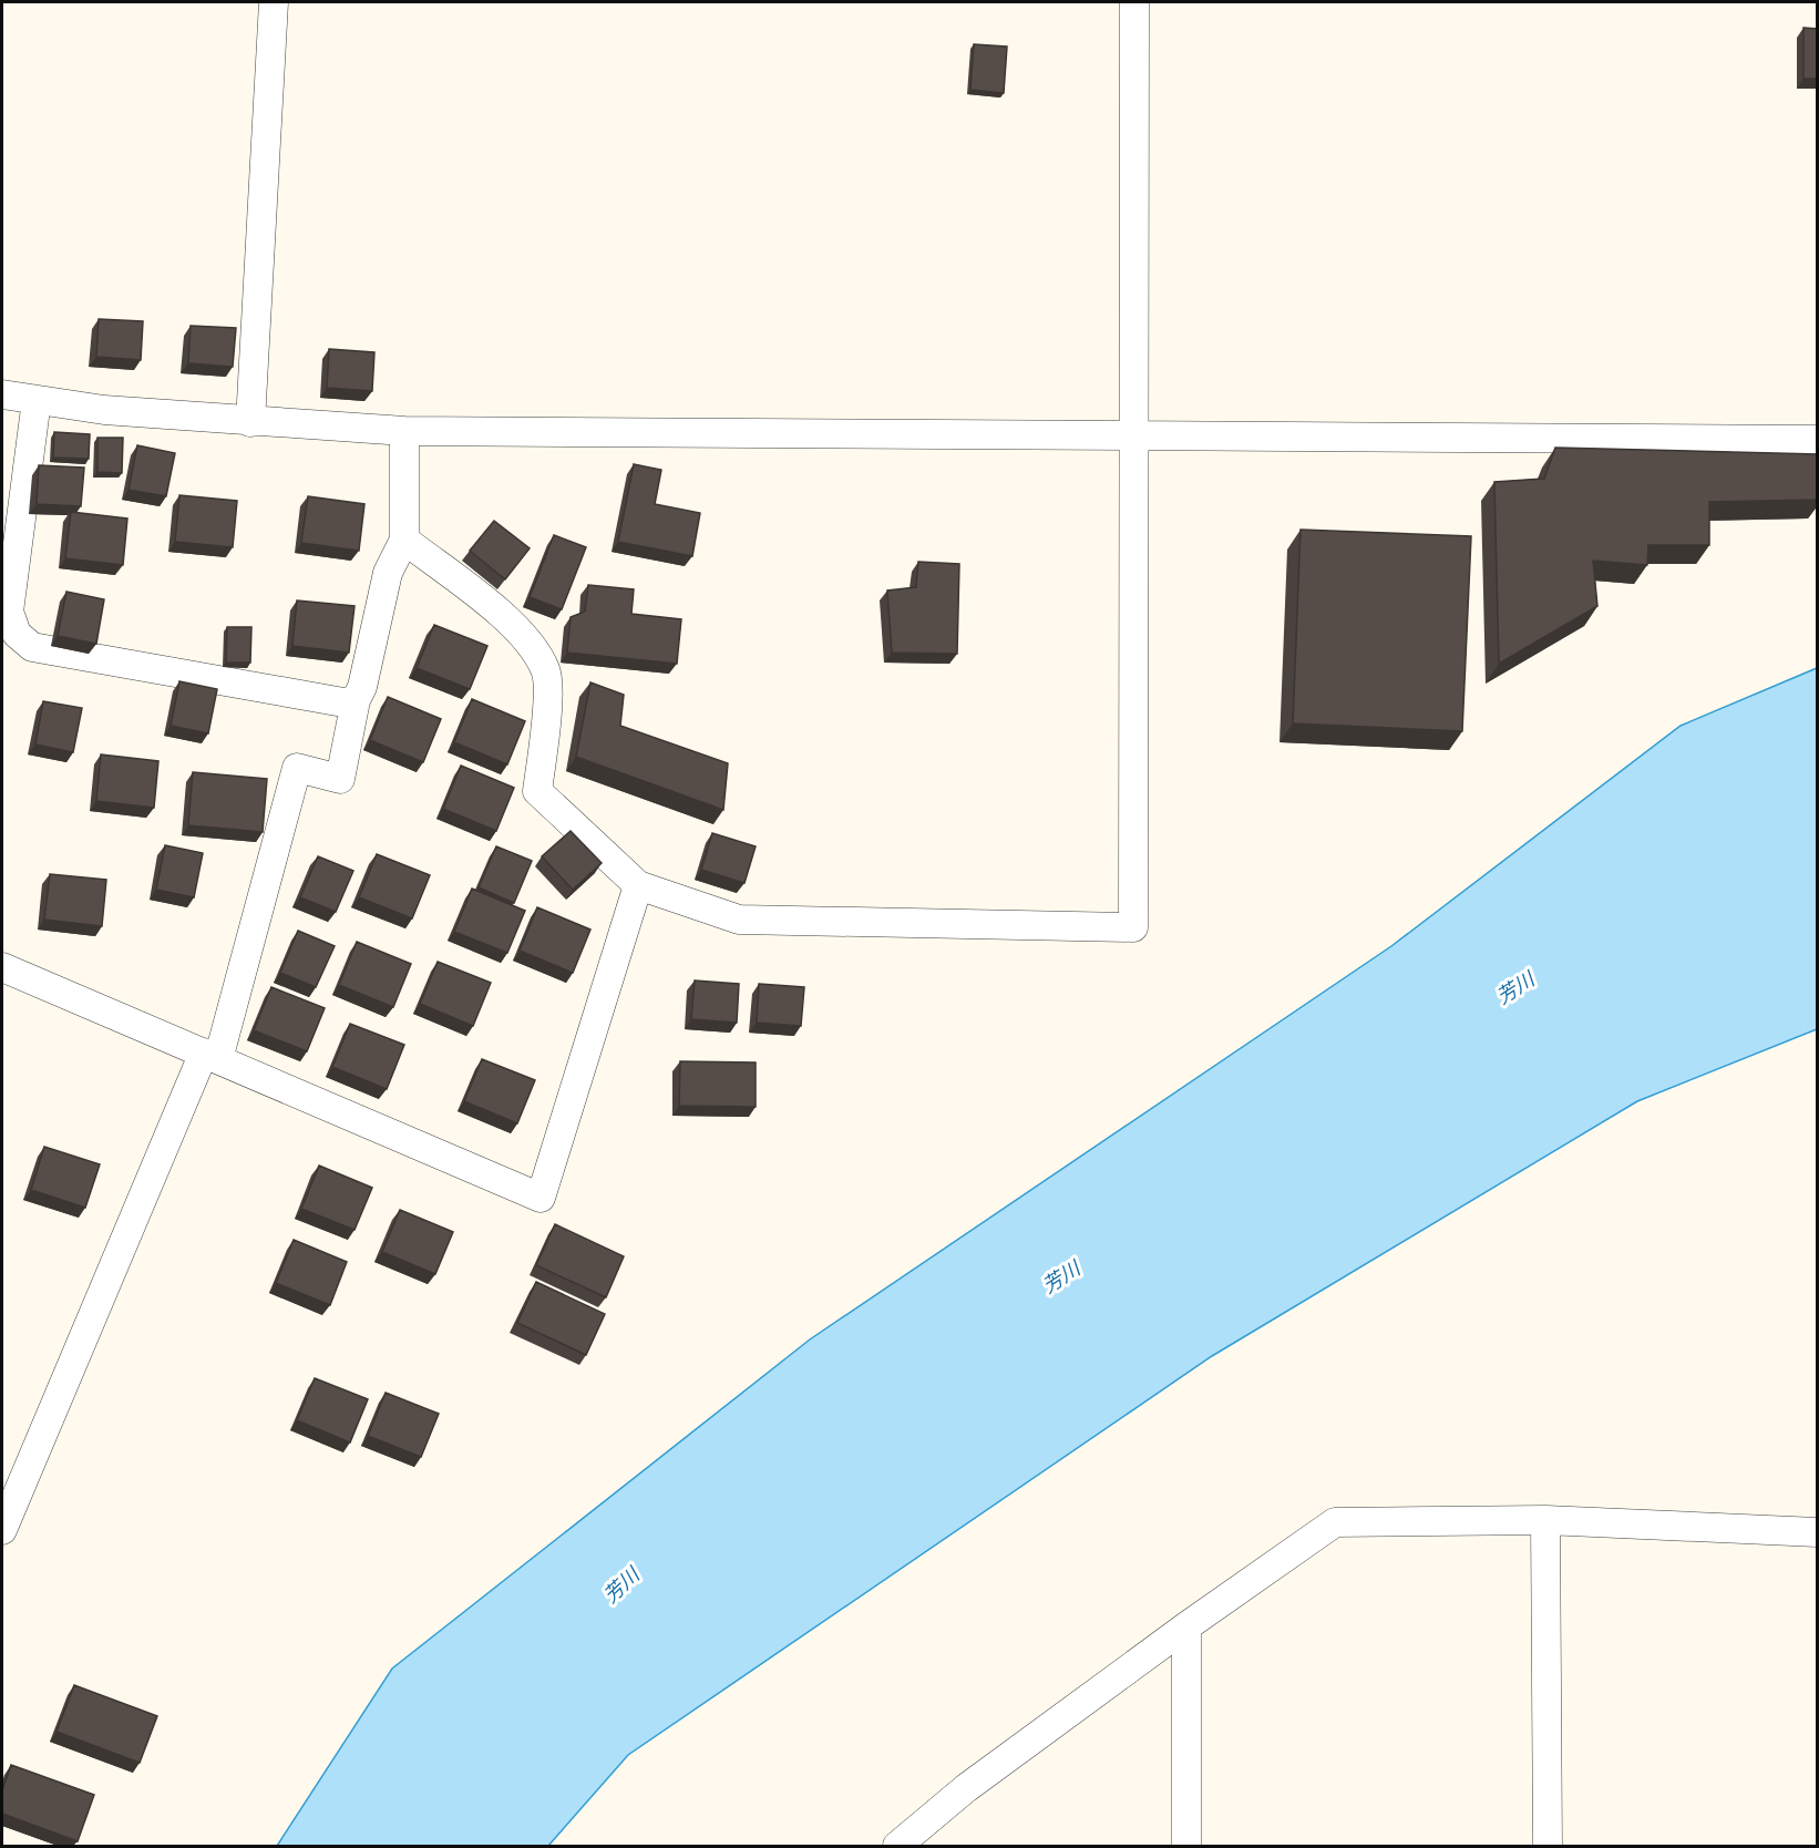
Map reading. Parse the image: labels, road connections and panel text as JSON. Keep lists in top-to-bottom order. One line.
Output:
{"water":["芳川"]}
